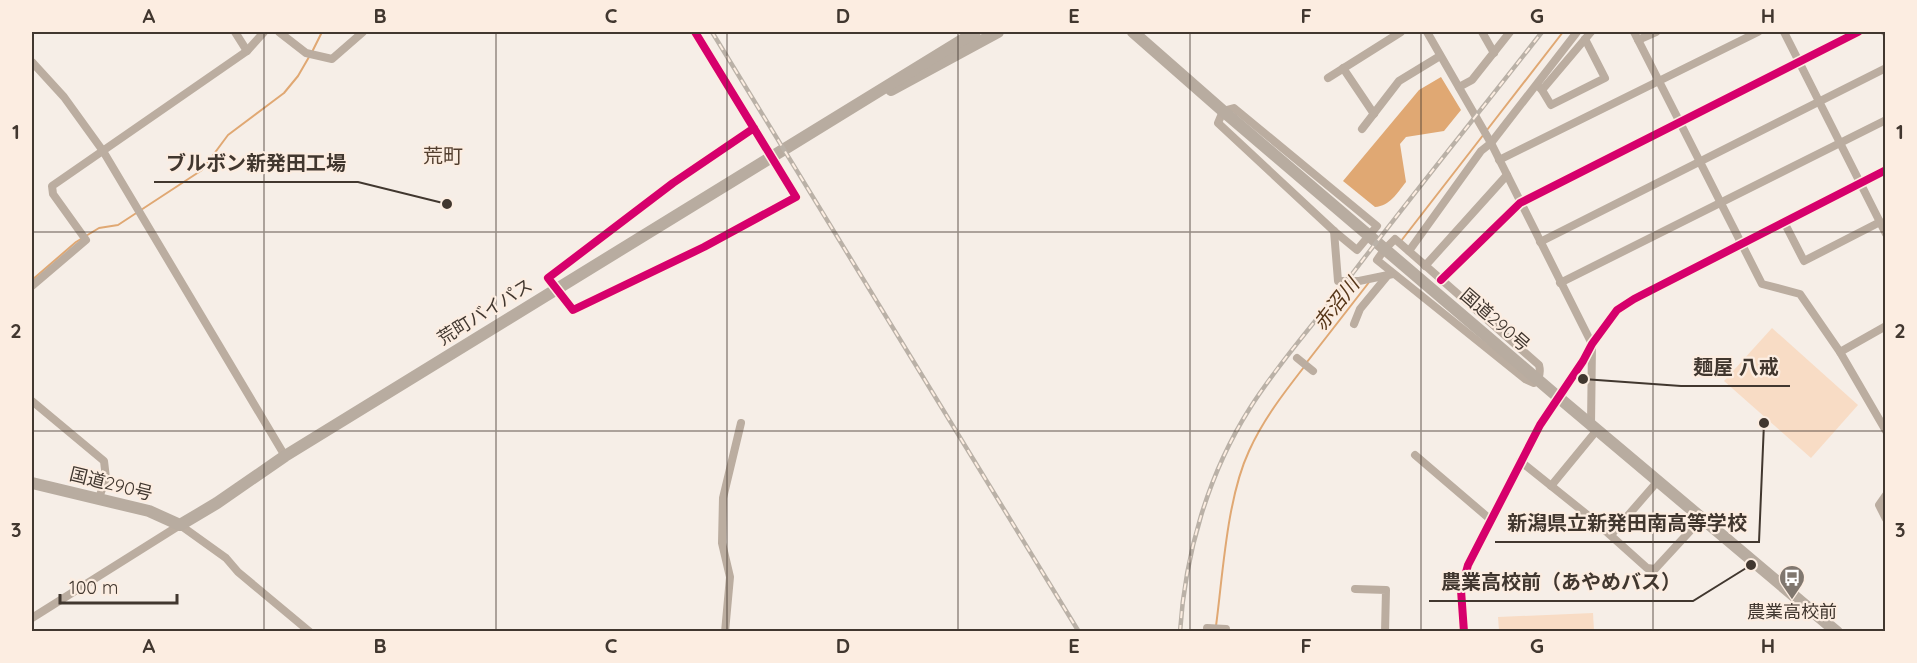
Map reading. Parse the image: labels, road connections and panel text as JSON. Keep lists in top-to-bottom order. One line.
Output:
{"streets":{"highway":["荒町バイパス","国道290号"]},"crossings":[["荒町バイパス","国道290号"]],"districts":["荒町"],"water":["赤沼川"],"places":{"other":["ブルボン新発田工場","麺屋 八戒","新潟県立新発田南高等学校","農業高校前（あやめバス）"],"bus stop":["農業高校前"]},"scale_bar":"100 m","grid":{"columns":["A","B","C","D","E","F","G","H"],"rows":["1","2","3"]}}
